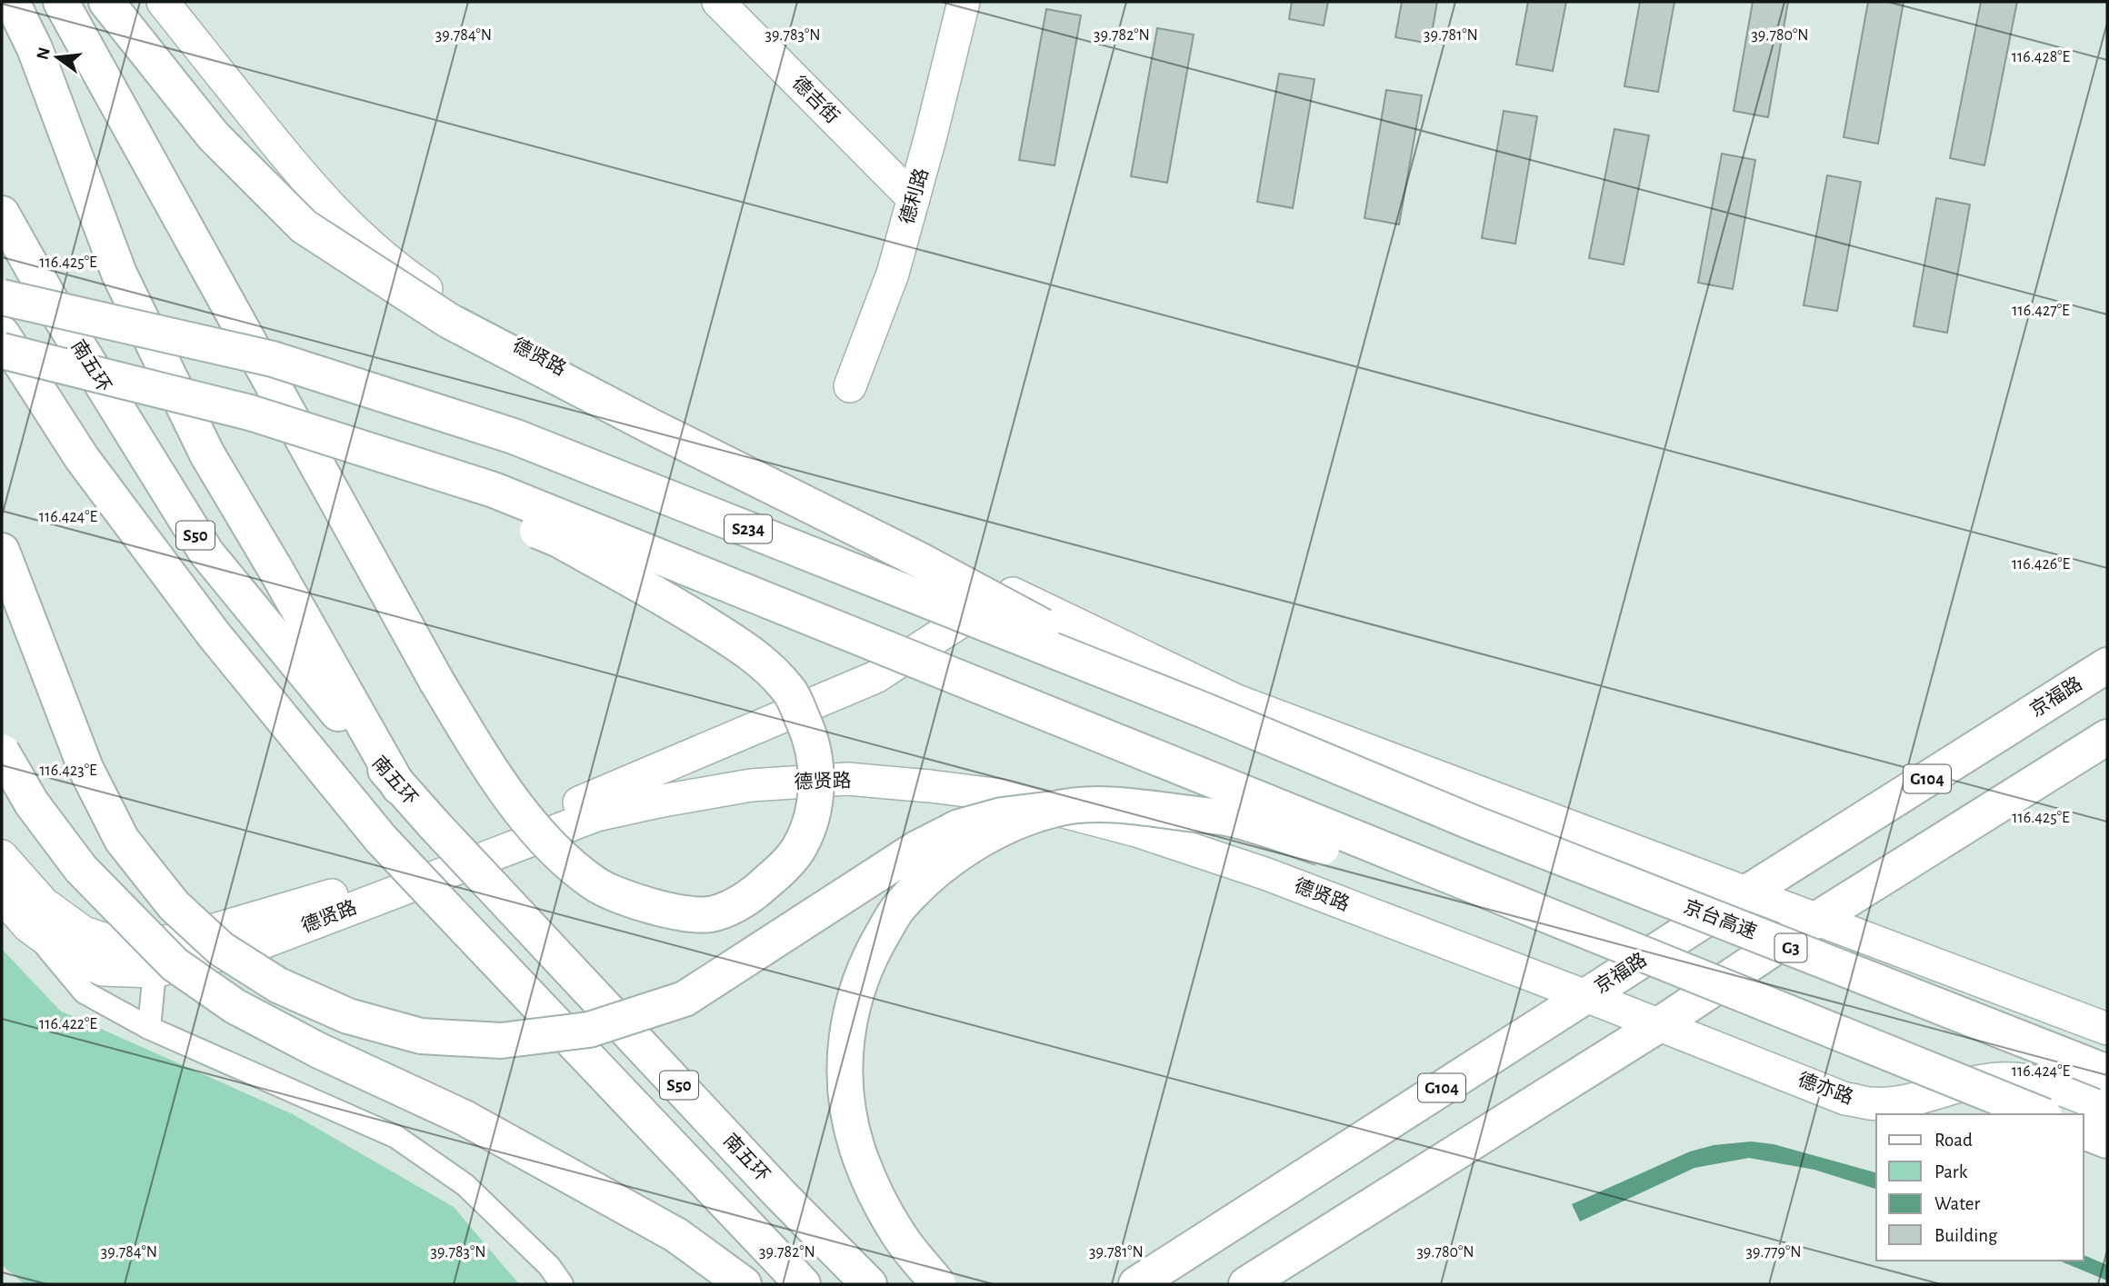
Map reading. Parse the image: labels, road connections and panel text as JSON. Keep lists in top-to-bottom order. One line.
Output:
{"streets":{"highway":["南五环","S234","S50","京福路","G104","京台高速","G3"],"street":["德吉街","德利路","德贤路","德亦路"]},"crossings":[["德吉街","德利路"],["德贤路","京福路"],["德贤路","德亦路"],["S234","京台高速"]],"legend":["Road","Park","Water","Building"],"north":"left","coordinates":["39.784°N","39.783°N","39.782°N","39.781°N","39.780°N","116.428°E","116.425°E","116.427°E","116.424°E","116.426°E","116.423°E","116.422°E","39.779°N"]}
